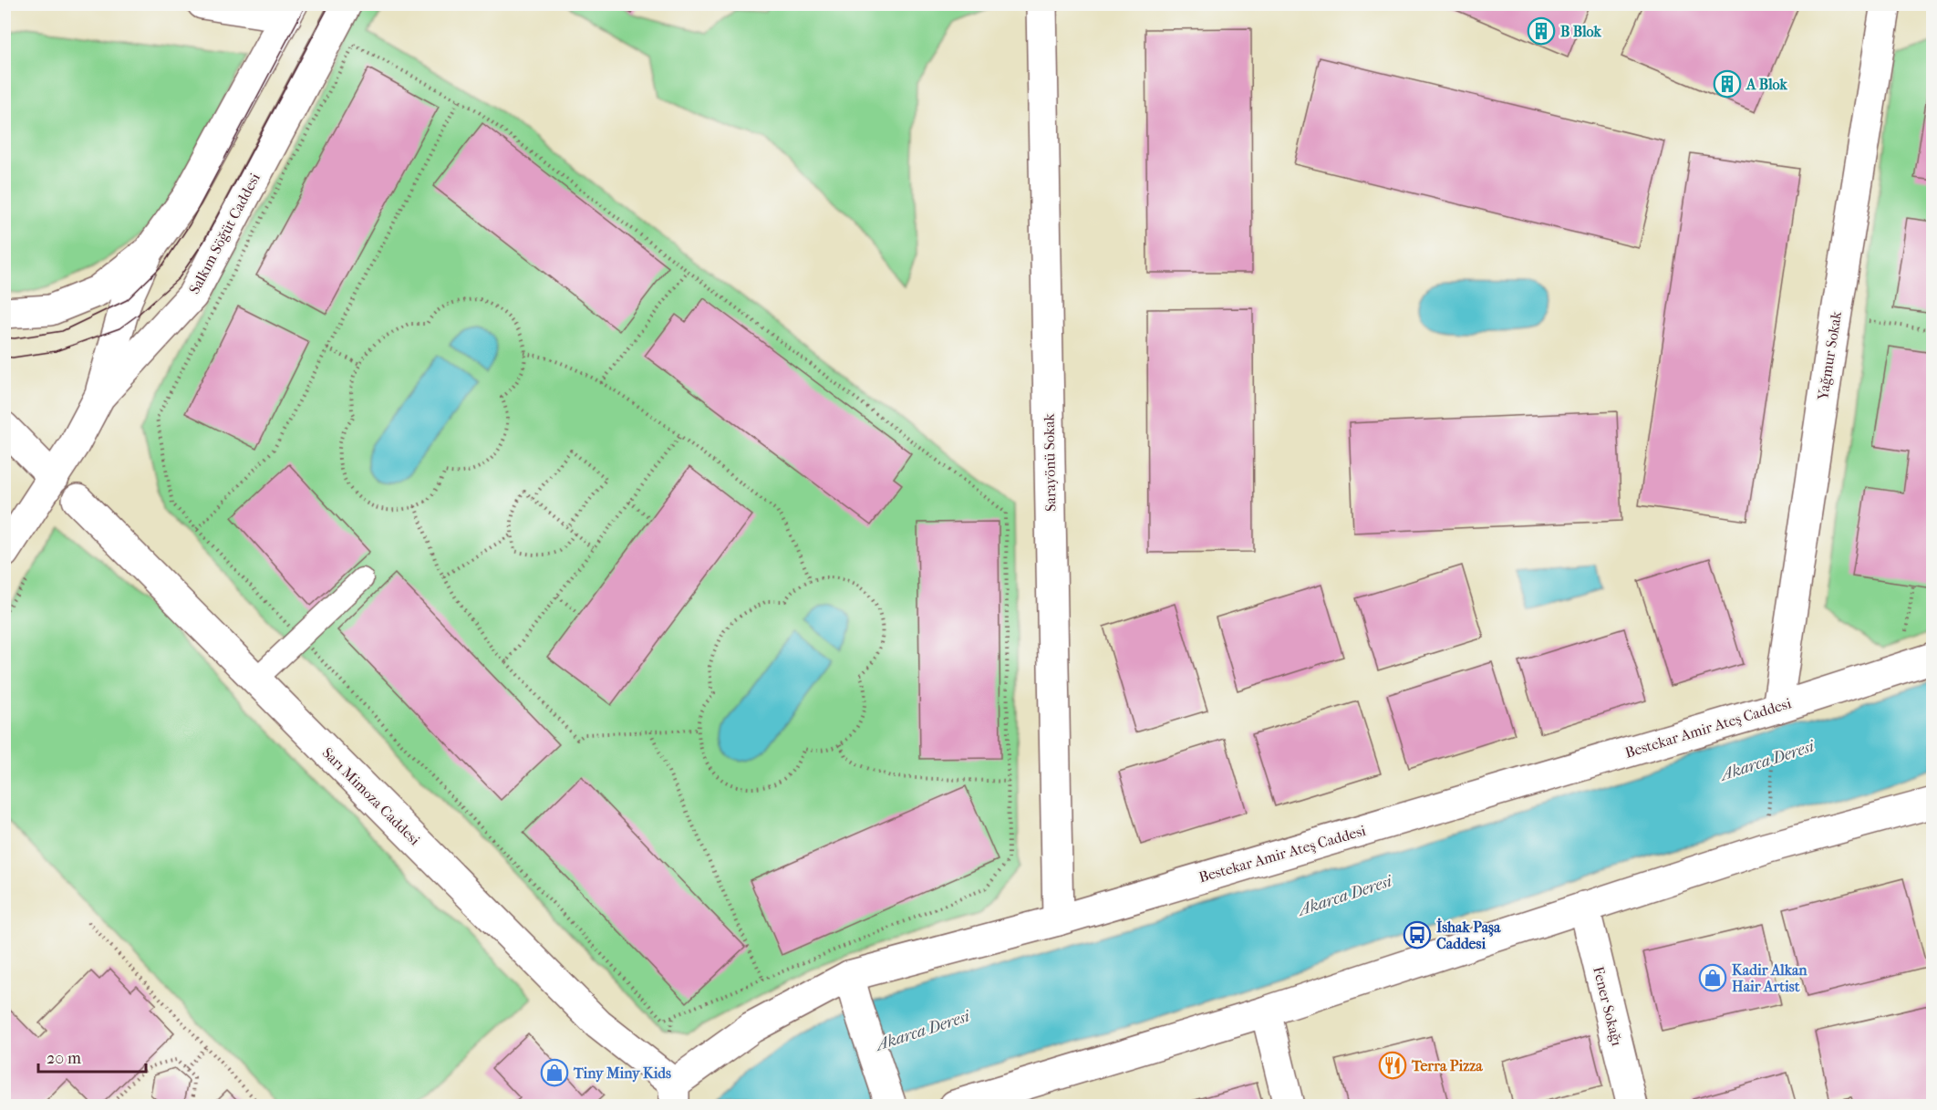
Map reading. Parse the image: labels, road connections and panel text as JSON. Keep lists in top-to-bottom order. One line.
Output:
{"streets":{"main road":["Salkım Söğüt Caddesi","Yağmur Sokak","Sarayönü Sokak","Bestekar Amir Ateş Caddesi","Sarı Mimoza Caddesi","Fener Sokağı"]},"crossings":[["Yağmur Sokak","Bestekar Amir Ateş Caddesi"],["Sarayönü Sokak","Bestekar Amir Ateş Caddesi"],["Bestekar Amir Ateş Caddesi","Sarı Mimoza Caddesi"]],"water":["Akarca Deresi"],"places":{"building":["B Blok","A Blok"],"bus stop":["İshak Paşa Caddesi"],"shop":["Kadir Alkan Hair Artist","Tiny Miny Kids"],"restaurant":["Terra Pizza"]},"scale_bar":"20 m"}
